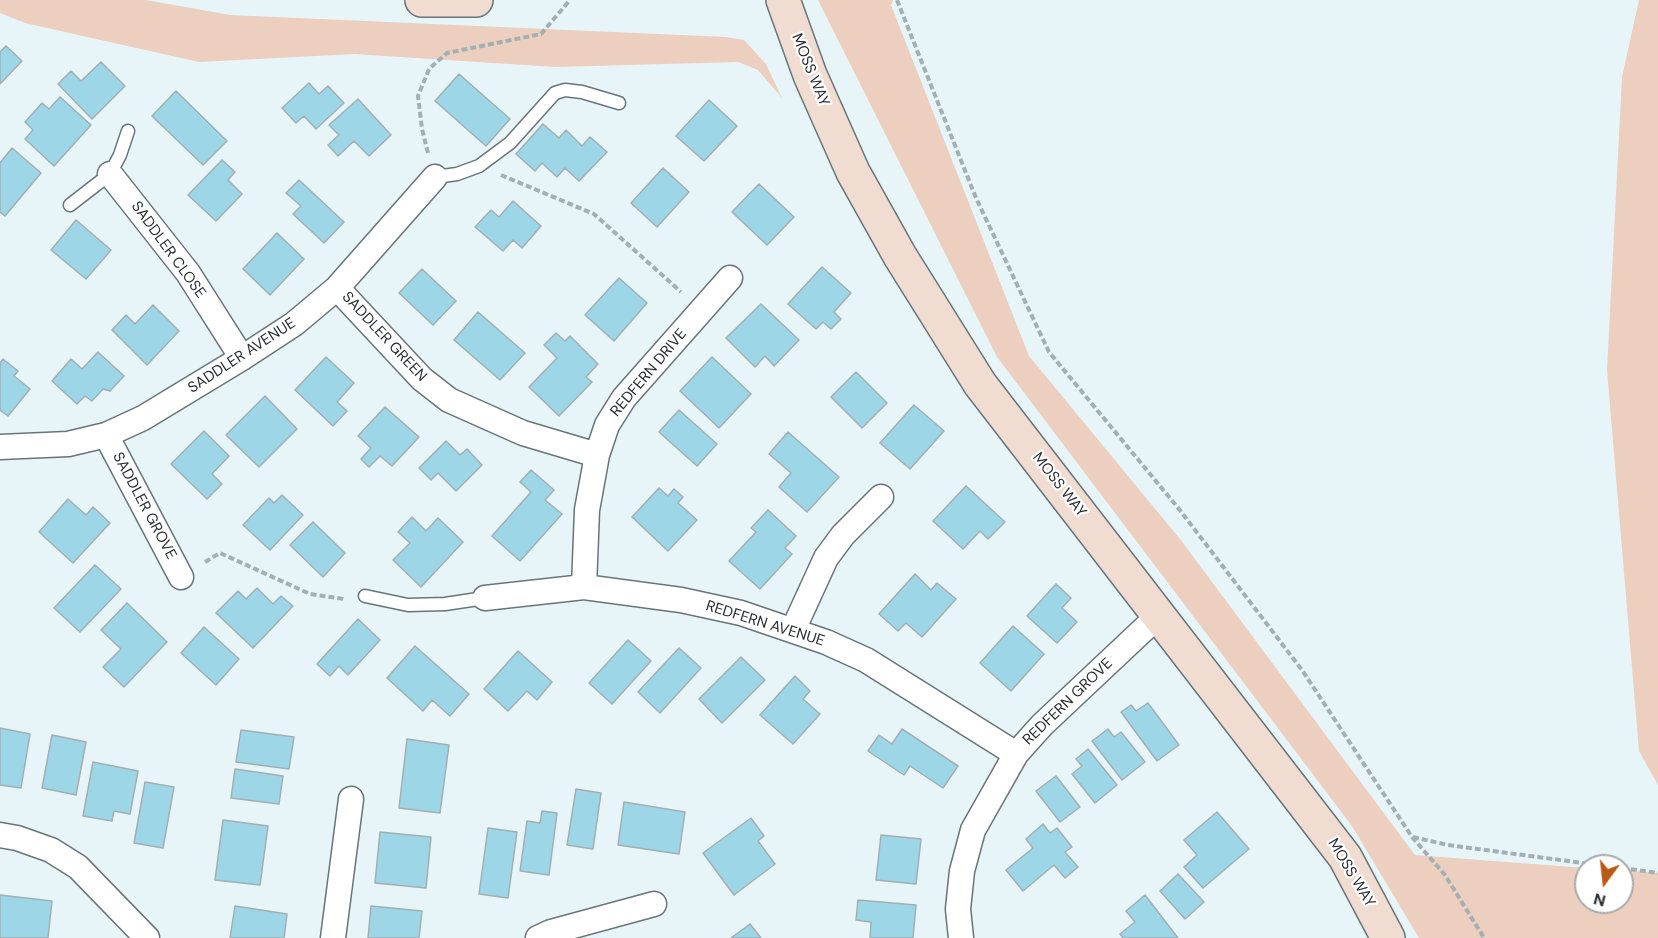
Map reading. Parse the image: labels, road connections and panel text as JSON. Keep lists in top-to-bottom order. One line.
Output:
{"streets":{"street":["MOSS WAY","SADDLER CLOSE","SADDLER GREEN","SADDLER AVENUE","REDFERN DRIVE","SADDLER GROVE","REDFERN AVENUE","REDFERN GROVE"]},"crossings":[["MOSS WAY","REDFERN GROVE"],["SADDLER CLOSE","SADDLER AVENUE"],["SADDLER GREEN","SADDLER AVENUE"],["SADDLER GREEN","REDFERN DRIVE"],["SADDLER AVENUE","SADDLER GROVE"],["REDFERN DRIVE","REDFERN AVENUE"],["REDFERN AVENUE","REDFERN GROVE"]],"north":"bottom"}
